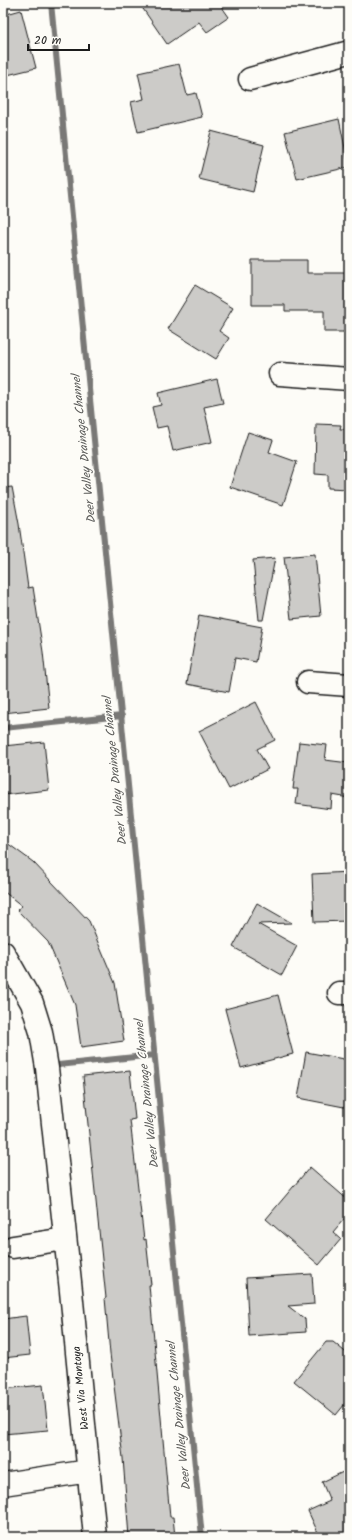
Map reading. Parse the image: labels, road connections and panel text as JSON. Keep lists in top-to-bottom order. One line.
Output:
{"streets":{"street":["West Via Montoya"]},"water":["Deer Valley Drainage Channel"],"scale_bar":"20 m"}
